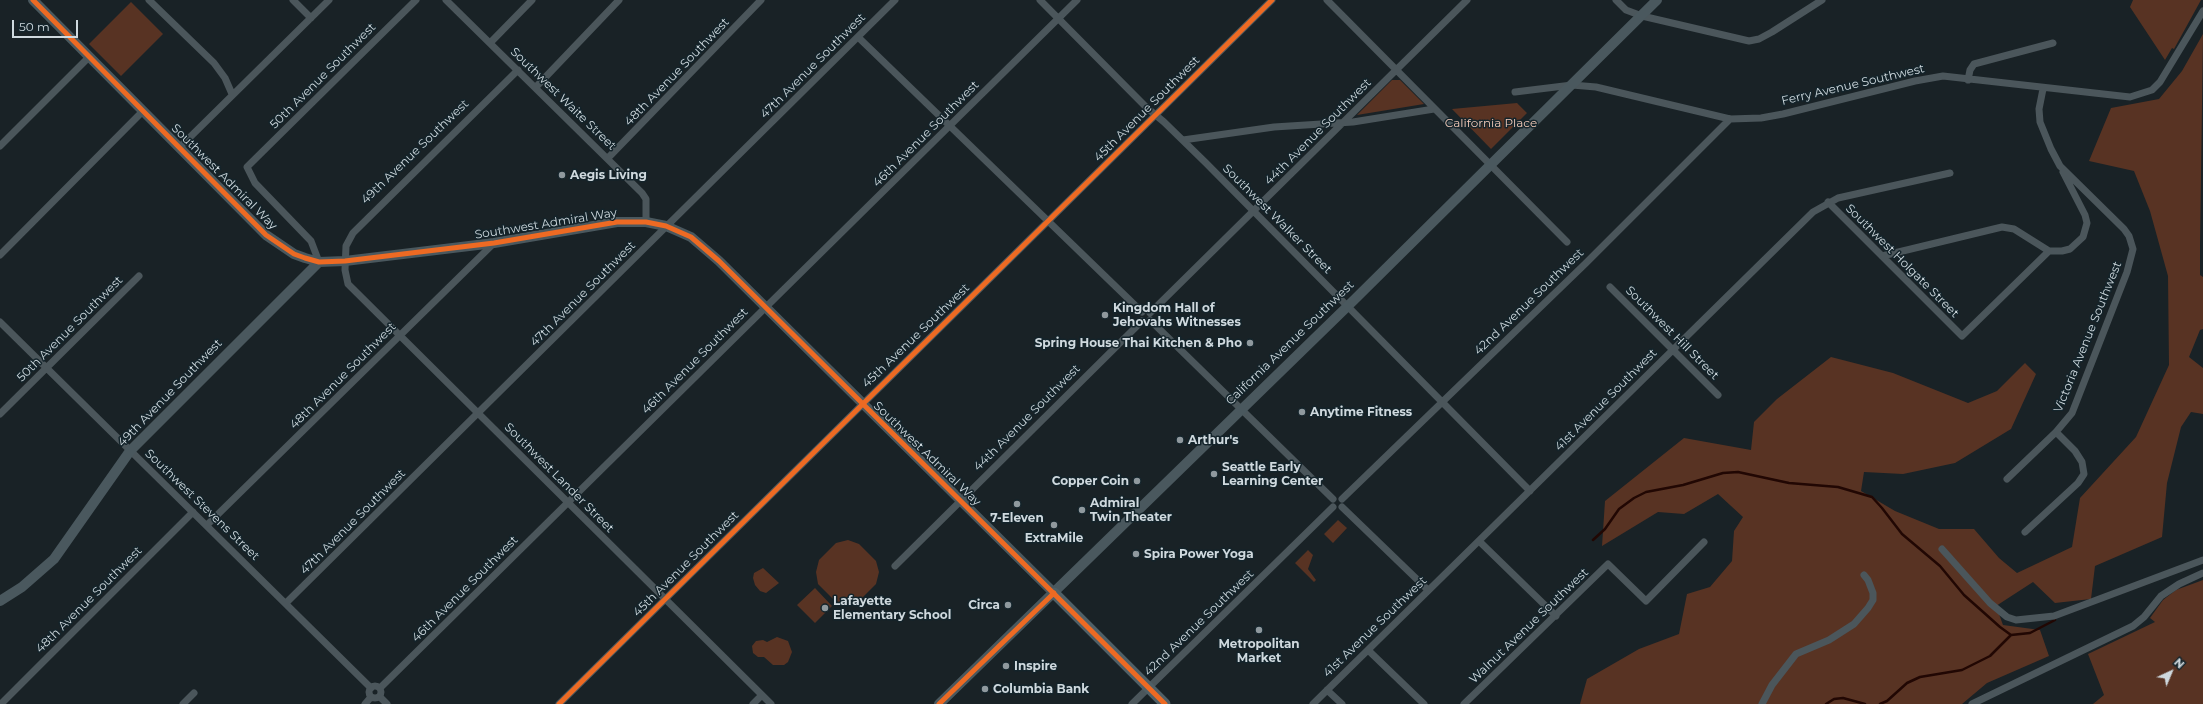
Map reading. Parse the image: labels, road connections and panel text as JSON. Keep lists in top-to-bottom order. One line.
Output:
{"streets":{"main road":["49th Avenue Southwest","Southwest Admiral Way","California Avenue Southwest"],"street":["47th Avenue Southwest","48th Avenue Southwest","50th Avenue Southwest","Ferry Avenue Southwest","Southwest Waite Street","45th Avenue Southwest","44th Avenue Southwest","46th Avenue Southwest","Southwest Walker Street","Southwest Holgate Street","42nd Avenue Southwest","Southwest Hill Street","Victoria Avenue Southwest","41st Avenue Southwest","Southwest Lander Street","Southwest Stevens Street","Walnut Avenue Southwest"]},"crossings":[["47th Avenue Southwest","Southwest Admiral Way"],["47th Avenue Southwest","Southwest Lander Street"],["47th Avenue Southwest","Southwest Stevens Street"],["48th Avenue Southwest","Southwest Waite Street"],["48th Avenue Southwest","Southwest Admiral Way"],["48th Avenue Southwest","Southwest Lander Street"],["48th Avenue Southwest","Southwest Stevens Street"],["50th Avenue Southwest","49th Avenue Southwest"],["50th Avenue Southwest","Southwest Admiral Way"],["50th Avenue Southwest","Southwest Stevens Street"],["Ferry Avenue Southwest","42nd Avenue Southwest"],["Ferry Avenue Southwest","California Avenue Southwest"],["Southwest Waite Street","49th Avenue Southwest"],["Southwest Waite Street","Southwest Admiral Way"],["45th Avenue Southwest","Southwest Admiral Way"],["45th Avenue Southwest","Southwest Walker Street"],["45th Avenue Southwest","Southwest Lander Street"],["44th Avenue Southwest","Southwest Admiral Way"],["44th Avenue Southwest","Southwest Walker Street"],["46th Avenue Southwest","Southwest Admiral Way"],["46th Avenue Southwest","Southwest Walker Street"],["46th Avenue Southwest","Southwest Lander Street"],["46th Avenue Southwest","Southwest Stevens Street"],["49th Avenue Southwest","Southwest Admiral Way"],["49th Avenue Southwest","Southwest Lander Street"],["49th Avenue Southwest","Southwest Stevens Street"],["Southwest Admiral Way","42nd Avenue Southwest"],["Southwest Admiral Way","California Avenue Southwest"],["Southwest Admiral Way","Southwest Lander Street"],["Southwest Walker Street","42nd Avenue Southwest"],["Southwest Walker Street","California Avenue Southwest"],["Southwest Walker Street","41st Avenue Southwest"],["Southwest Holgate Street","41st Avenue Southwest"],["Southwest Hill Street","41st Avenue Southwest"]],"parks":["California Place"],"places":["Aegis Living","Kingdom Hall of Jehovahs Witnesses","Spring House Thai Kitchen & Pho","Anytime Fitness","Arthur's","Seattle Early Learning Center","Copper Coin","7-Eleven","Admiral Twin Theater","ExtraMile","Spira Power Yoga","Circa","Lafayette Elementary School","Metropolitan Market","Inspire","Columbia Bank"],"scale_bar":"50 m","north":"top right"}
